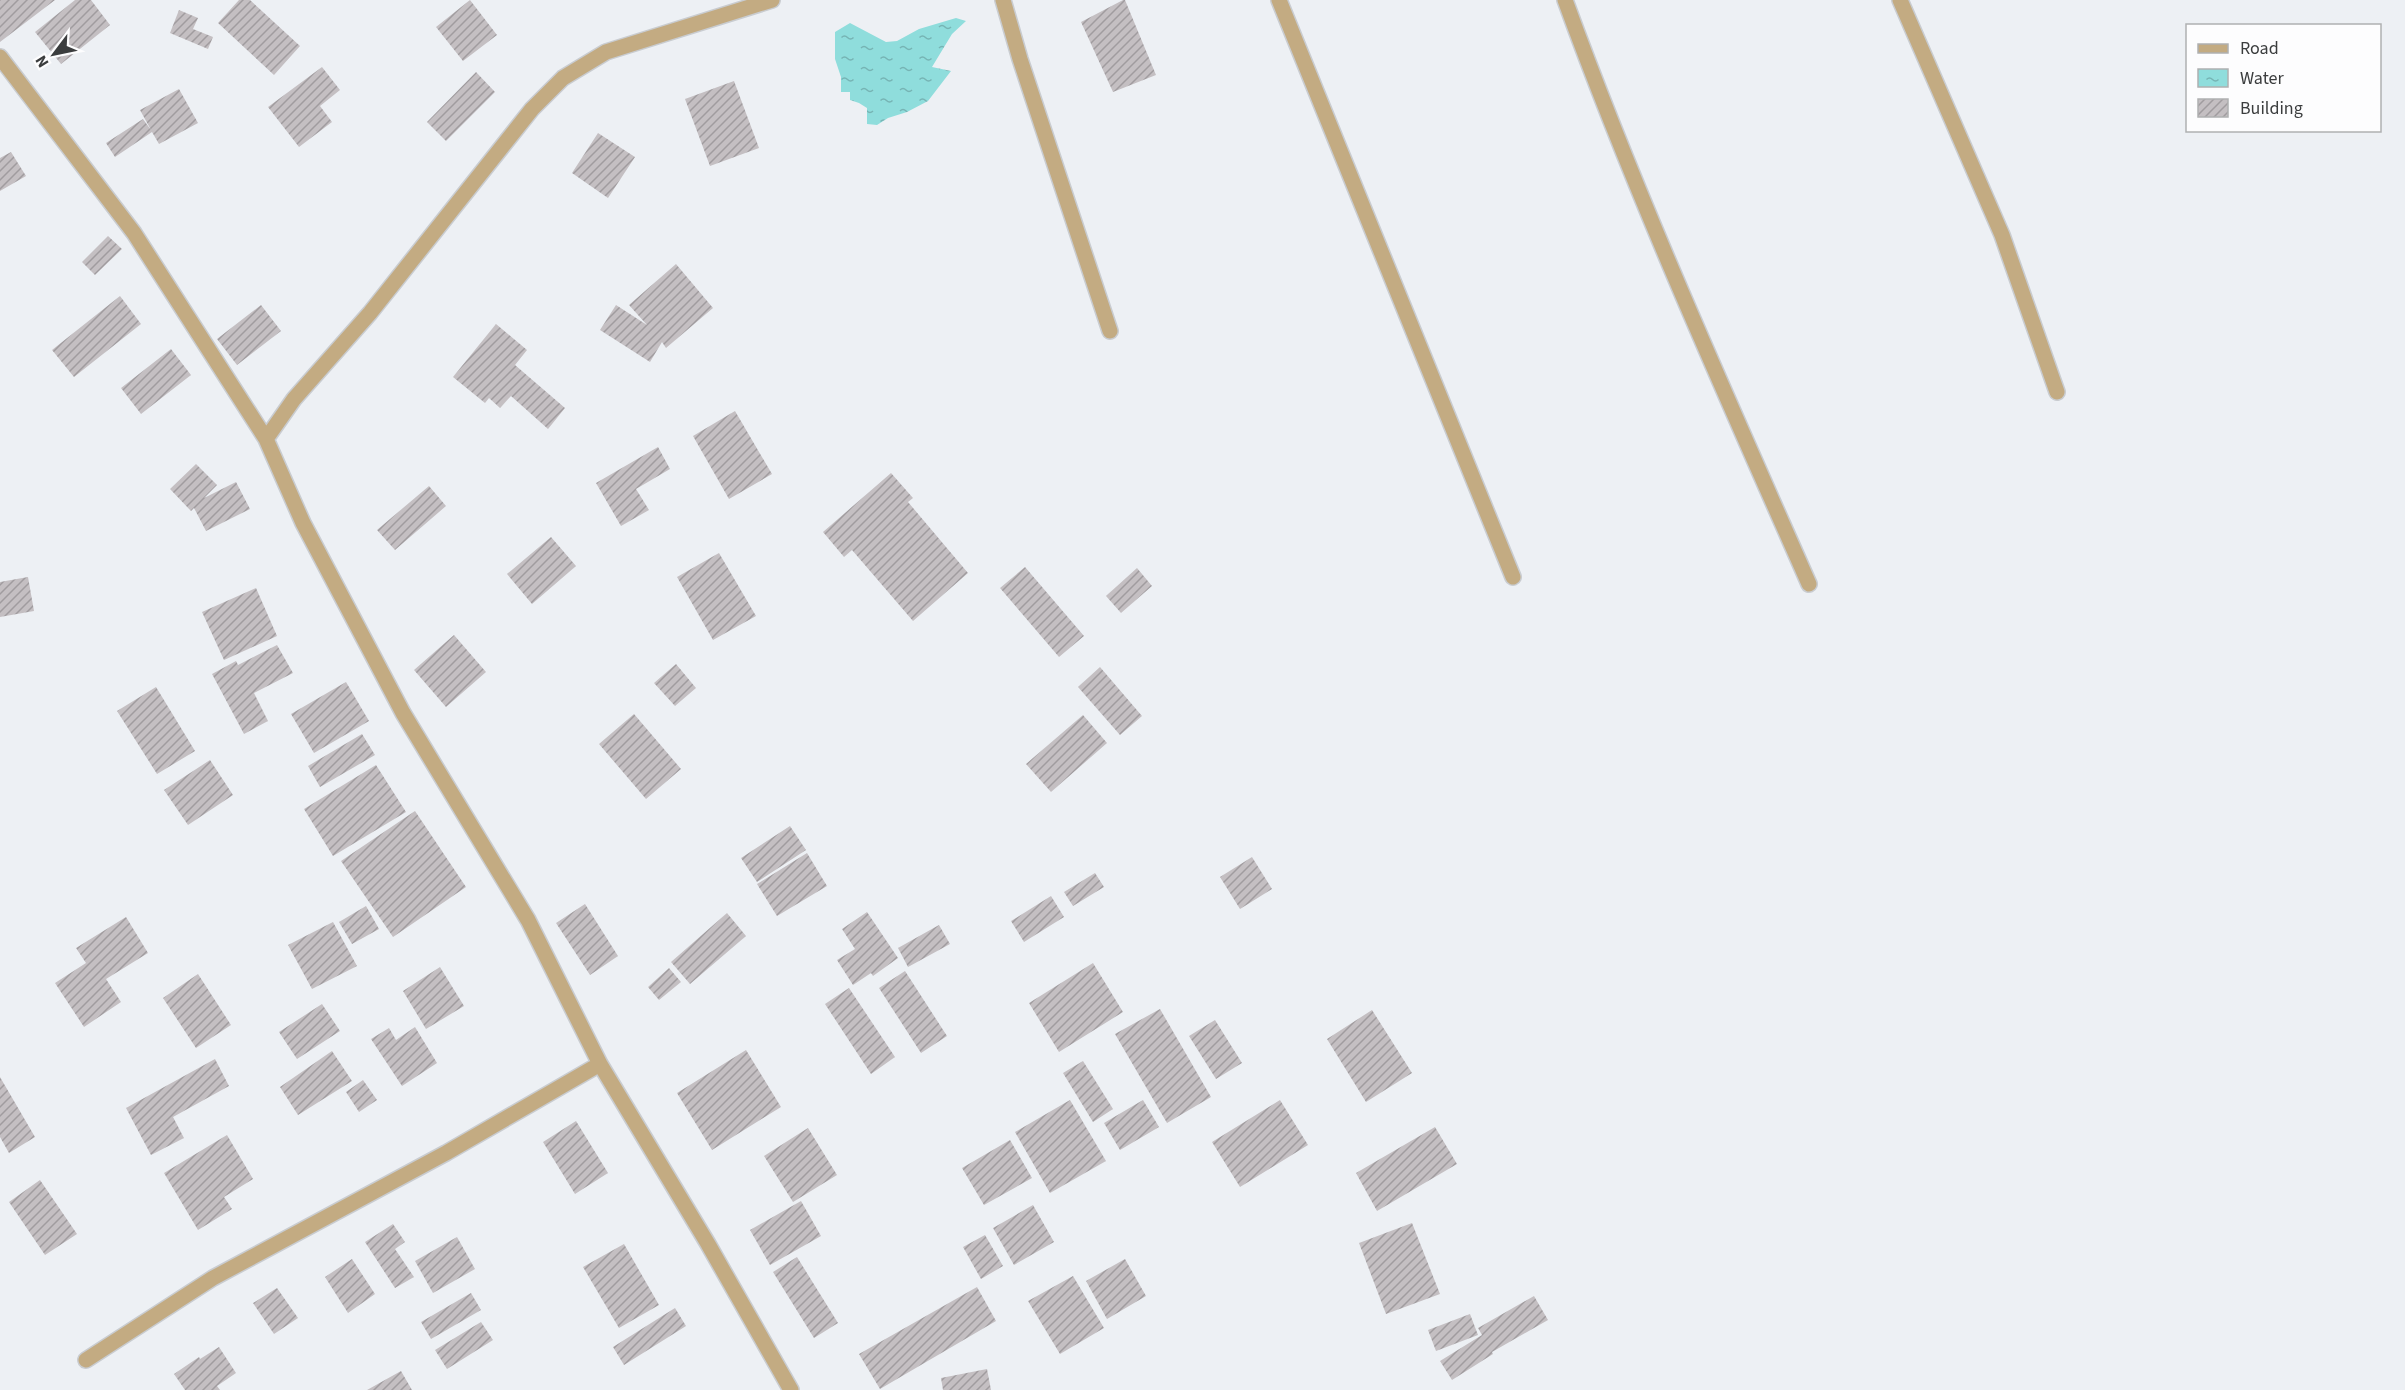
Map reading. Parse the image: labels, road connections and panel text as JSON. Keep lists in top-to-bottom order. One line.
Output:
{"legend":["Road","Water","Building"],"north":"bottom left"}
